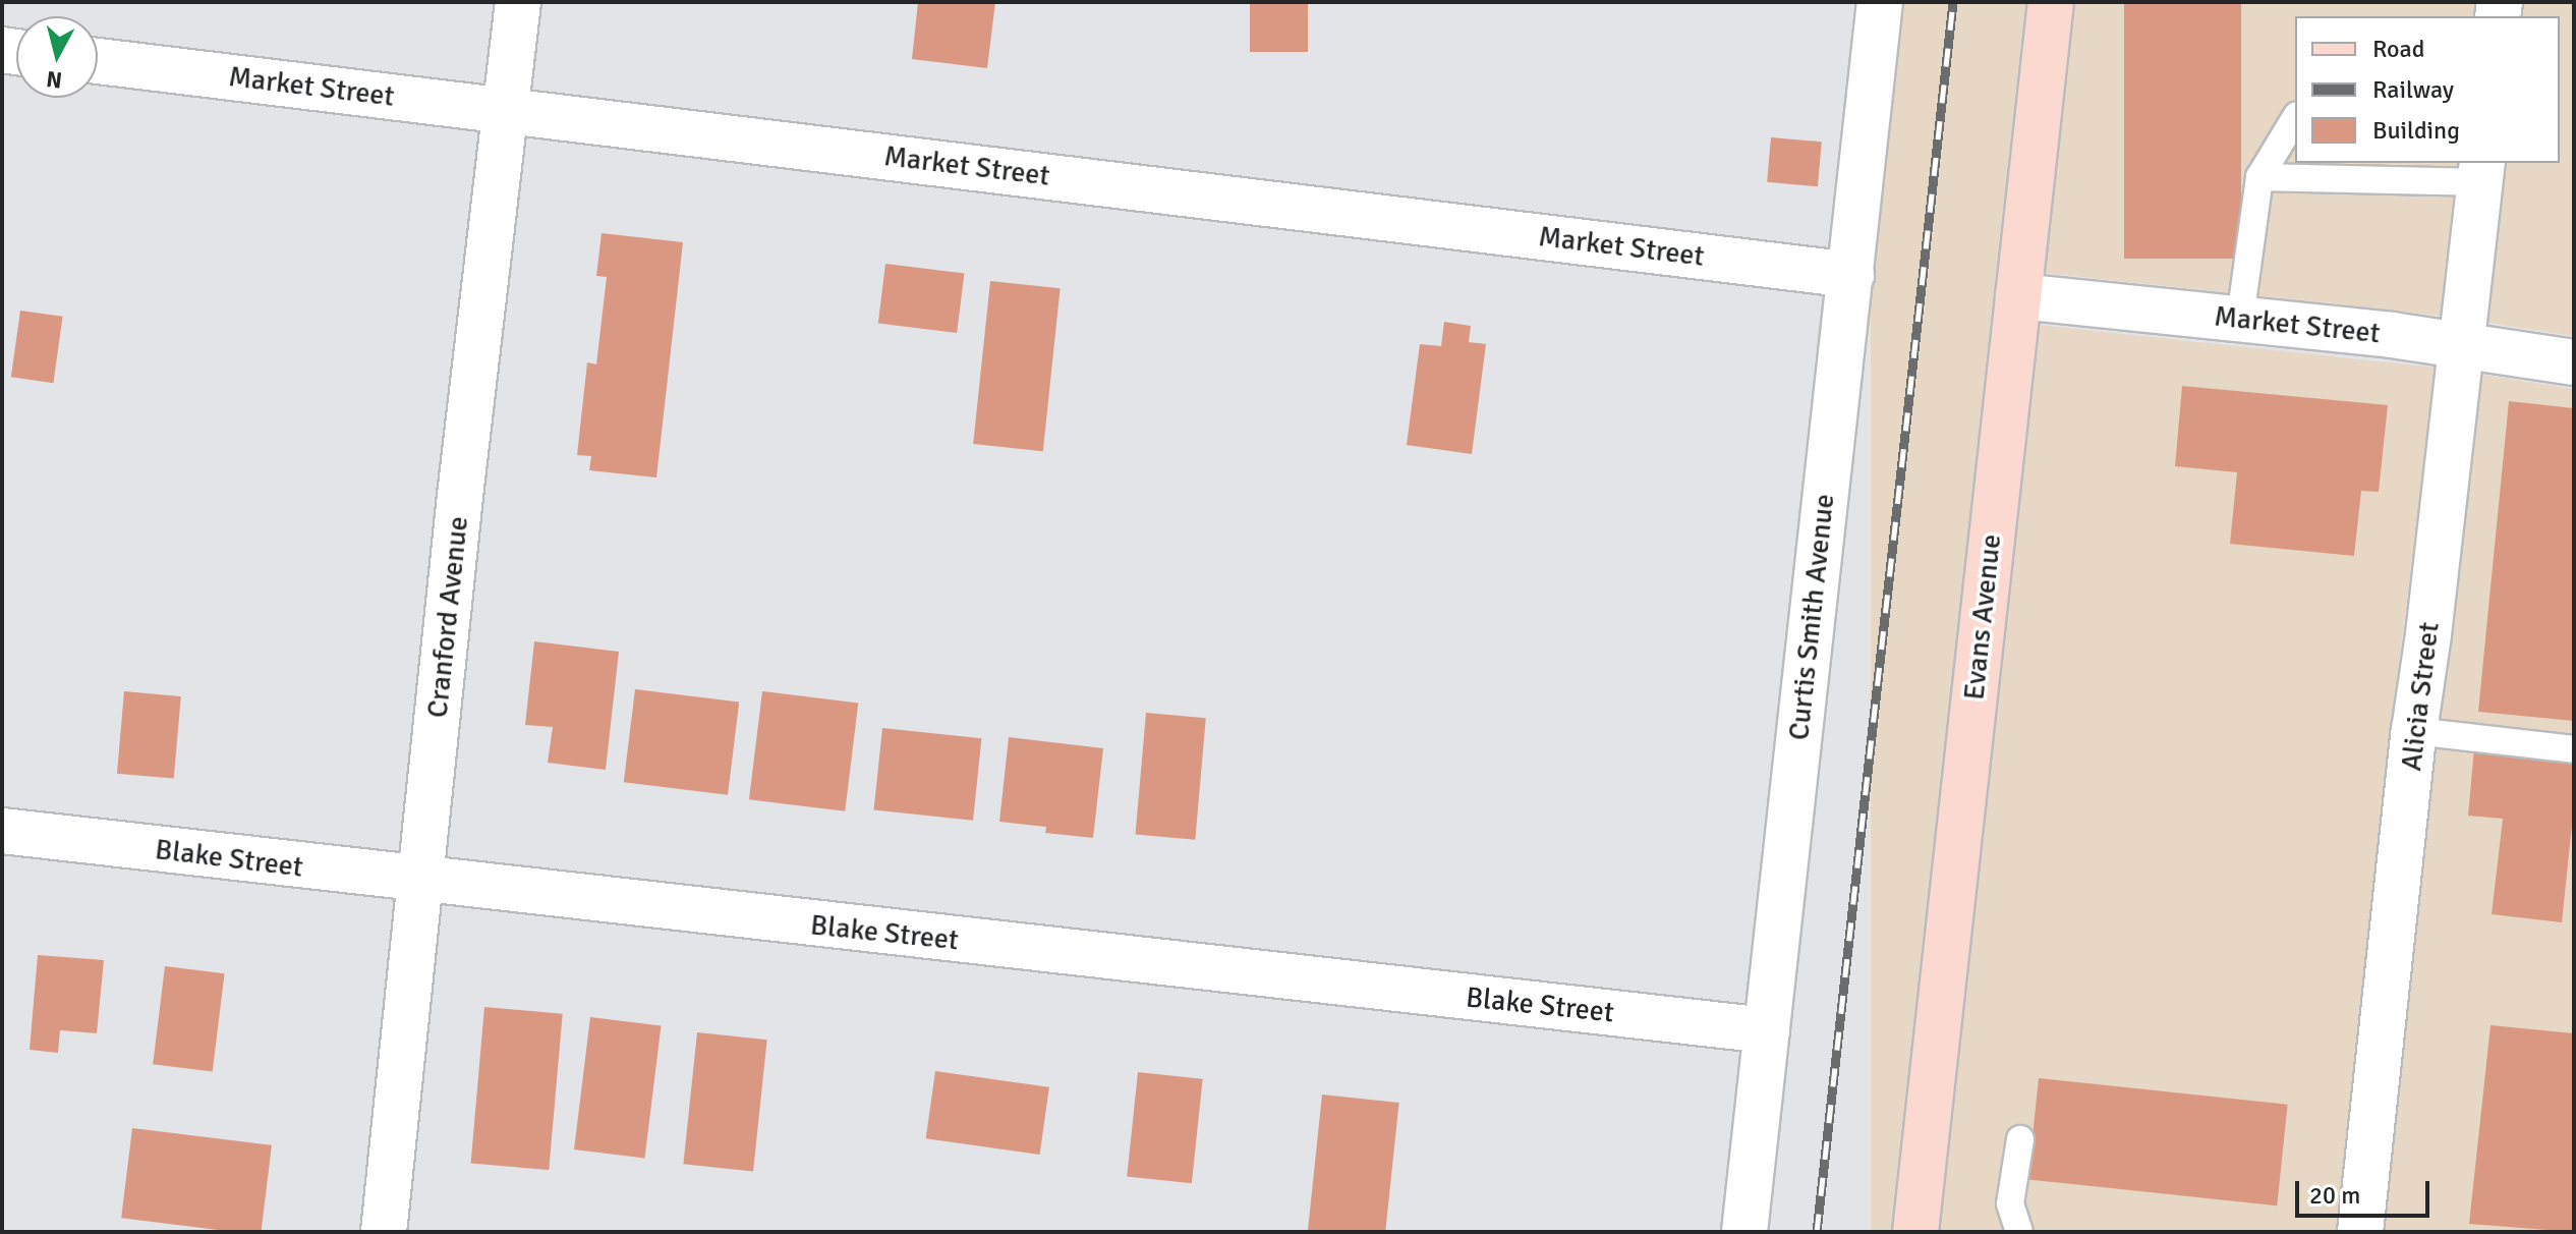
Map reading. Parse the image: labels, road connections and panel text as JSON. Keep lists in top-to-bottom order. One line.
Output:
{"streets":{"main road":["Evans Avenue"],"street":["Market Street","Cranford Avenue","Curtis Smith Avenue","Alicia Street","Blake Street"]},"crossings":[["Market Street","Cranford Avenue"],["Market Street","Curtis Smith Avenue"],["Market Street","Evans Avenue"],["Market Street","Alicia Street"],["Cranford Avenue","Blake Street"],["Curtis Smith Avenue","Blake Street"]],"legend":["Road","Railway","Building"],"scale_bar":"20 m","north":"bottom"}
